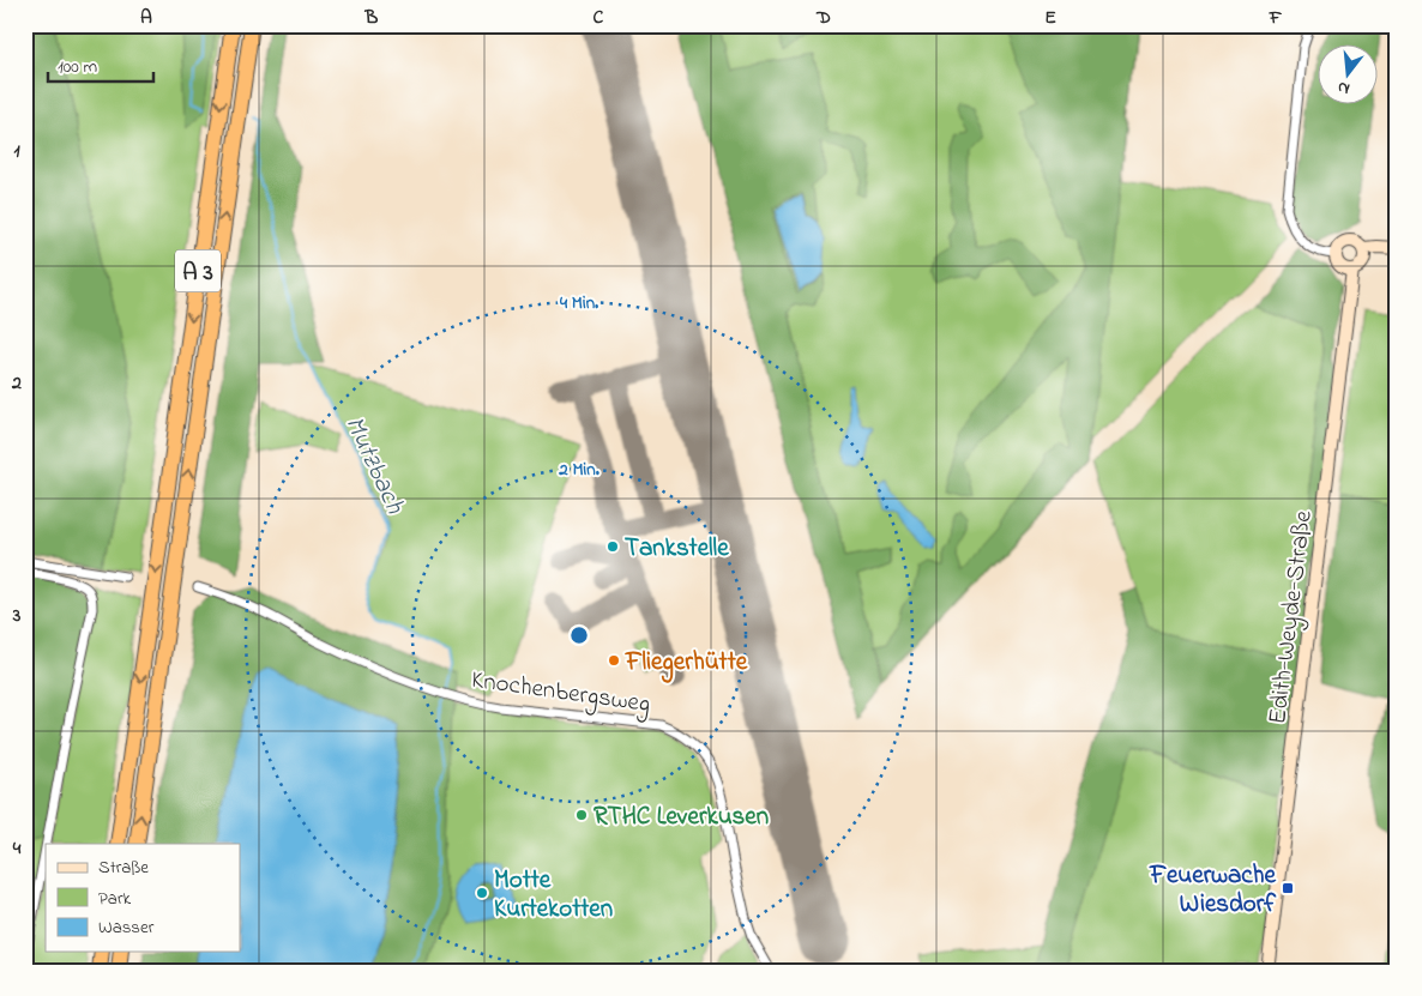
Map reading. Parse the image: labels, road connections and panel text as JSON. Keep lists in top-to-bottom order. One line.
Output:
{"streets":{"highway":["A 3"],"street":["Edith-Weyde-Straße","Knochenbergsweg"]},"water":["Mutzbach"],"places":{"other":["Tankstelle","Fliegerhütte","RTHC Leverkusen","Motte Kurtekotten"],"transit":["Feuerwache Wiesdorf"]},"legend":["Straße","Park","Wasser"],"scale_bar":"100 m","north":"bottom","grid":{"columns":["A","B","C","D","E","F"],"rows":["1","2","3","4"]},"rings":["4 Min.","2 Min."]}
